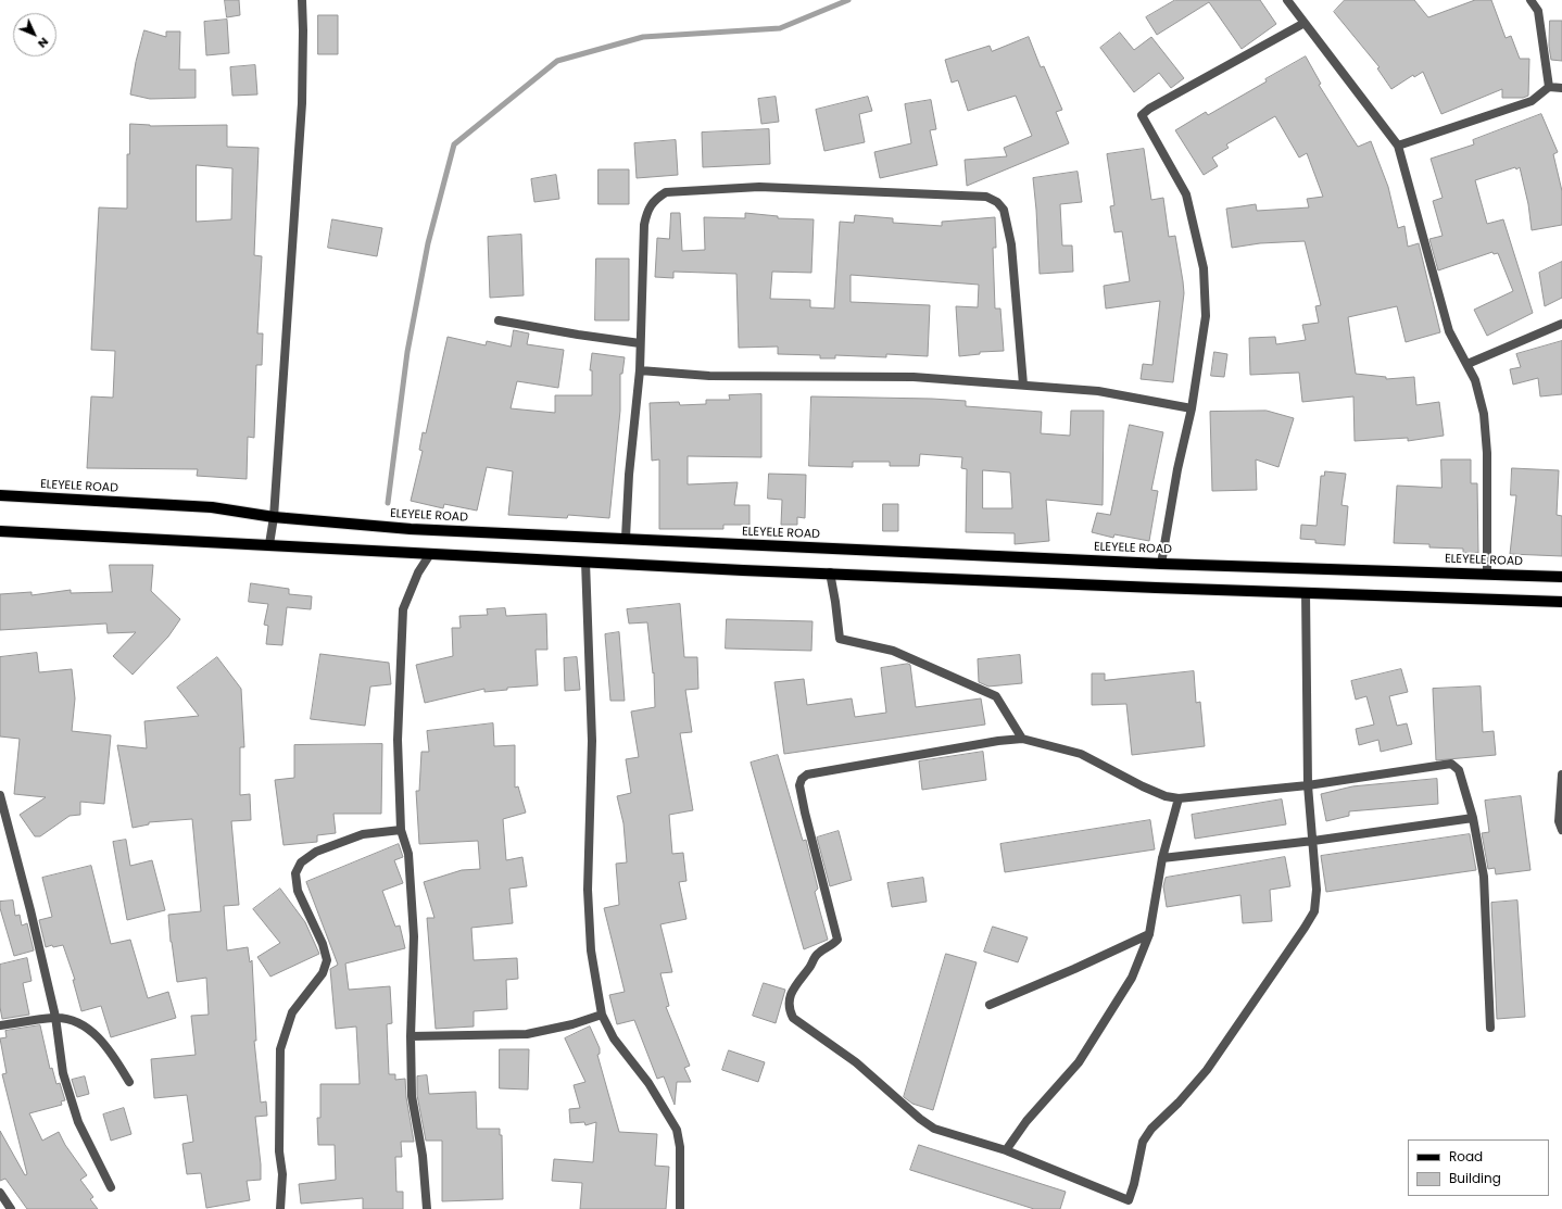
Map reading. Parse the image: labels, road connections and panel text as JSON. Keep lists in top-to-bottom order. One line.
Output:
{"streets":{"main road":["ELEYELE ROAD"]},"legend":["Road","Building"],"north":"bottom right"}
